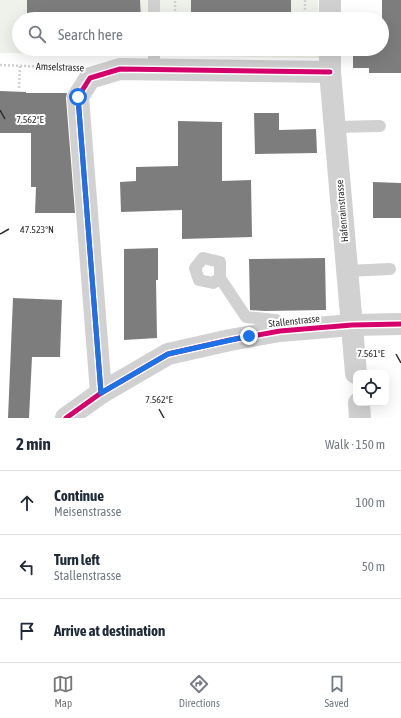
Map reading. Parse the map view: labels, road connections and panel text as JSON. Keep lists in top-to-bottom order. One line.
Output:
{"streets":{"street":["Hafenrainstrasse","Stallenstrasse"],"cycle path":["Amselstrasse"]},"crossings":[["Hafenrainstrasse","Stallenstrasse"]],"page":{"search":"Search here","heading":["2 min","Walk · 150 m"],"list":[["Continue","Meisenstrasse","100 m"],["Turn left","Stallenstrasse","50 m"],"Arrive at destination"],"nav":["Map","Directions","Saved"]},"coordinates":["7.562°E","47.523°N","7.561°E"]}
